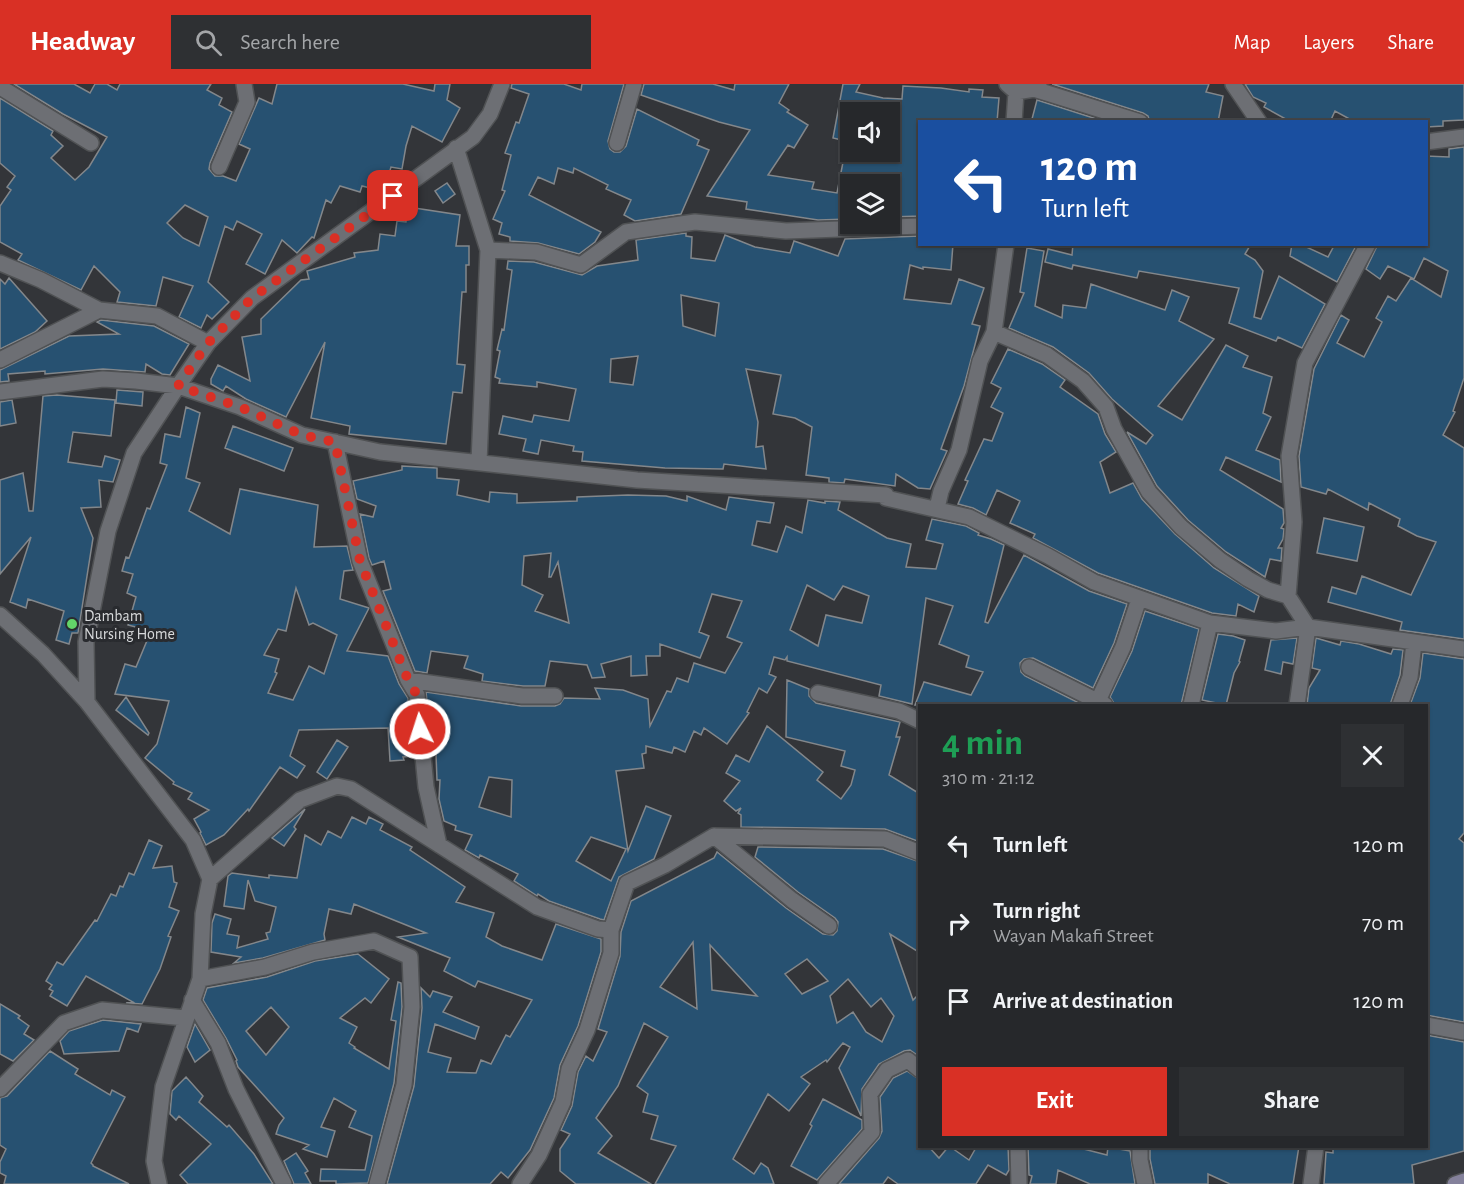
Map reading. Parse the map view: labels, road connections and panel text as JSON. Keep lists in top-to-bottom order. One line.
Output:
{"places":["Dambam Nursing Home"],"page":{"header":"Headway","search":"Search here","nav":["Map","Layers","Share"],"turn":["120 m","Turn left"],"heading":["4 min","310 m · 21:12"],"list":[{"name":"Turn left","value":"120 m"},{"name":"Turn right","note":"Wayan Makafi Street","value":"70 m"},{"name":"Arrive at destination","value":"120 m"}],"buttons":["Exit","Share"]}}
